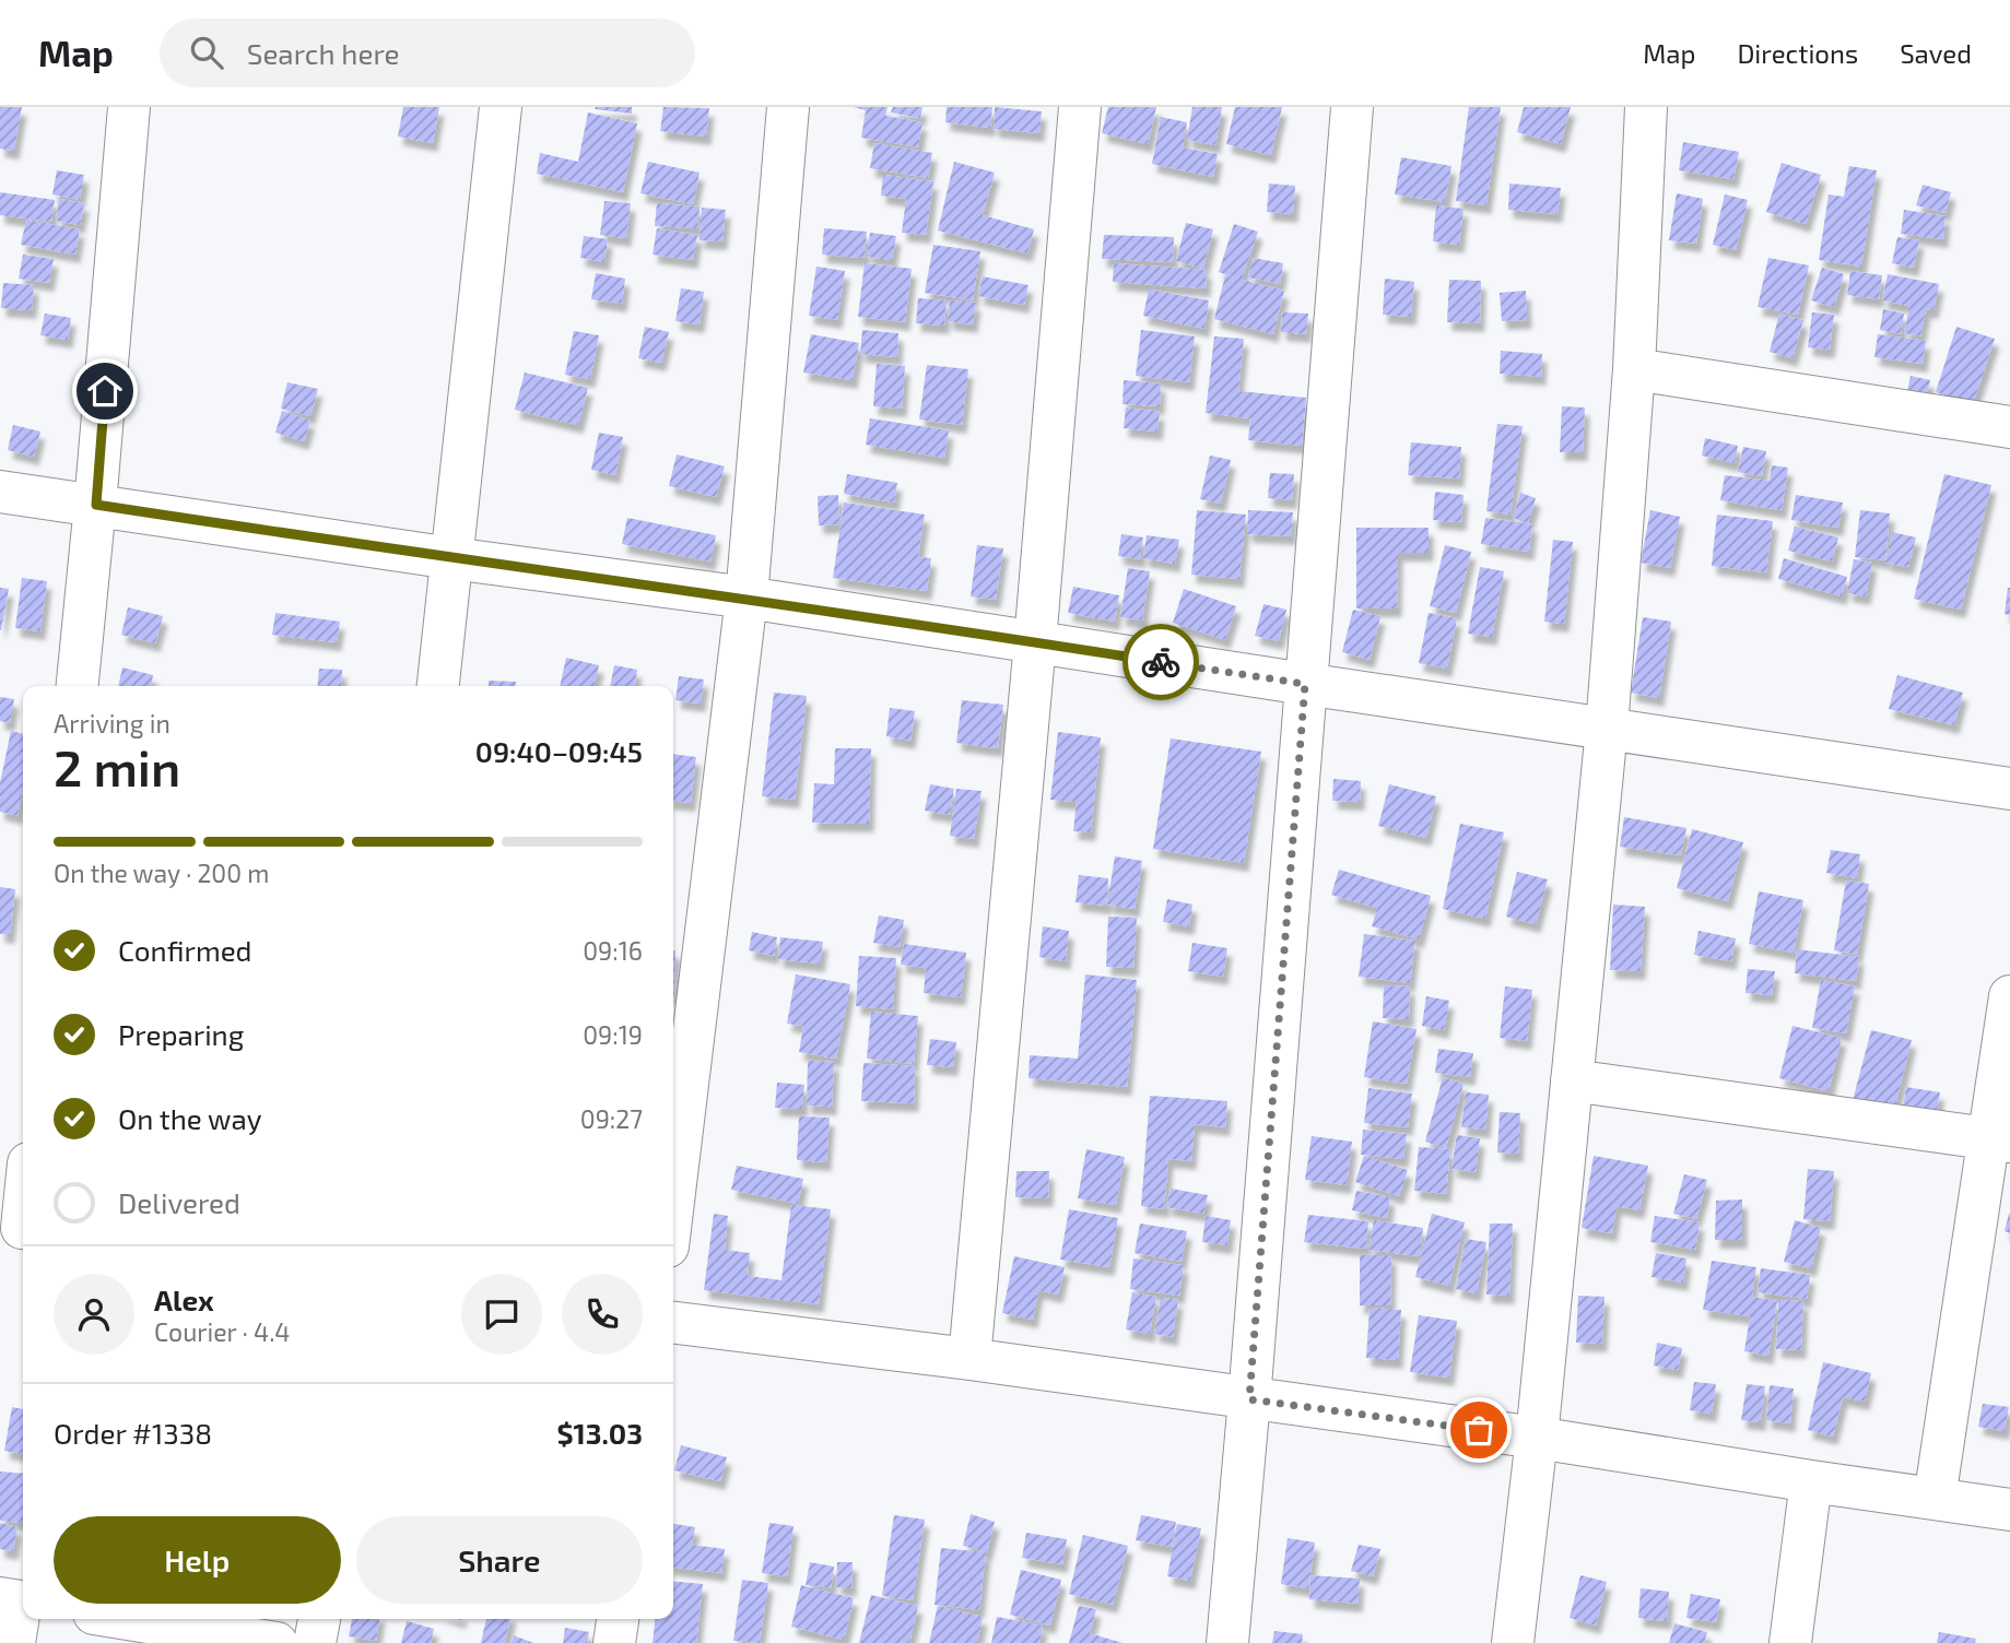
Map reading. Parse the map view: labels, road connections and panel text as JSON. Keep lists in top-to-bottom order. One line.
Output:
{"page":{"header":"Map","search":"Search here","nav":["Map","Directions","Saved"],"heading":["2 min","Arriving in","09:40–09:45"],"panel":["Alex","Courier · 4.4","Order #1338","$13.03"],"bar":"On the way · 200 m","list":[["Confirmed","09:16"],["Preparing","09:19"],["On the way","09:27"],"Delivered"],"buttons":["Help","Share"]}}
